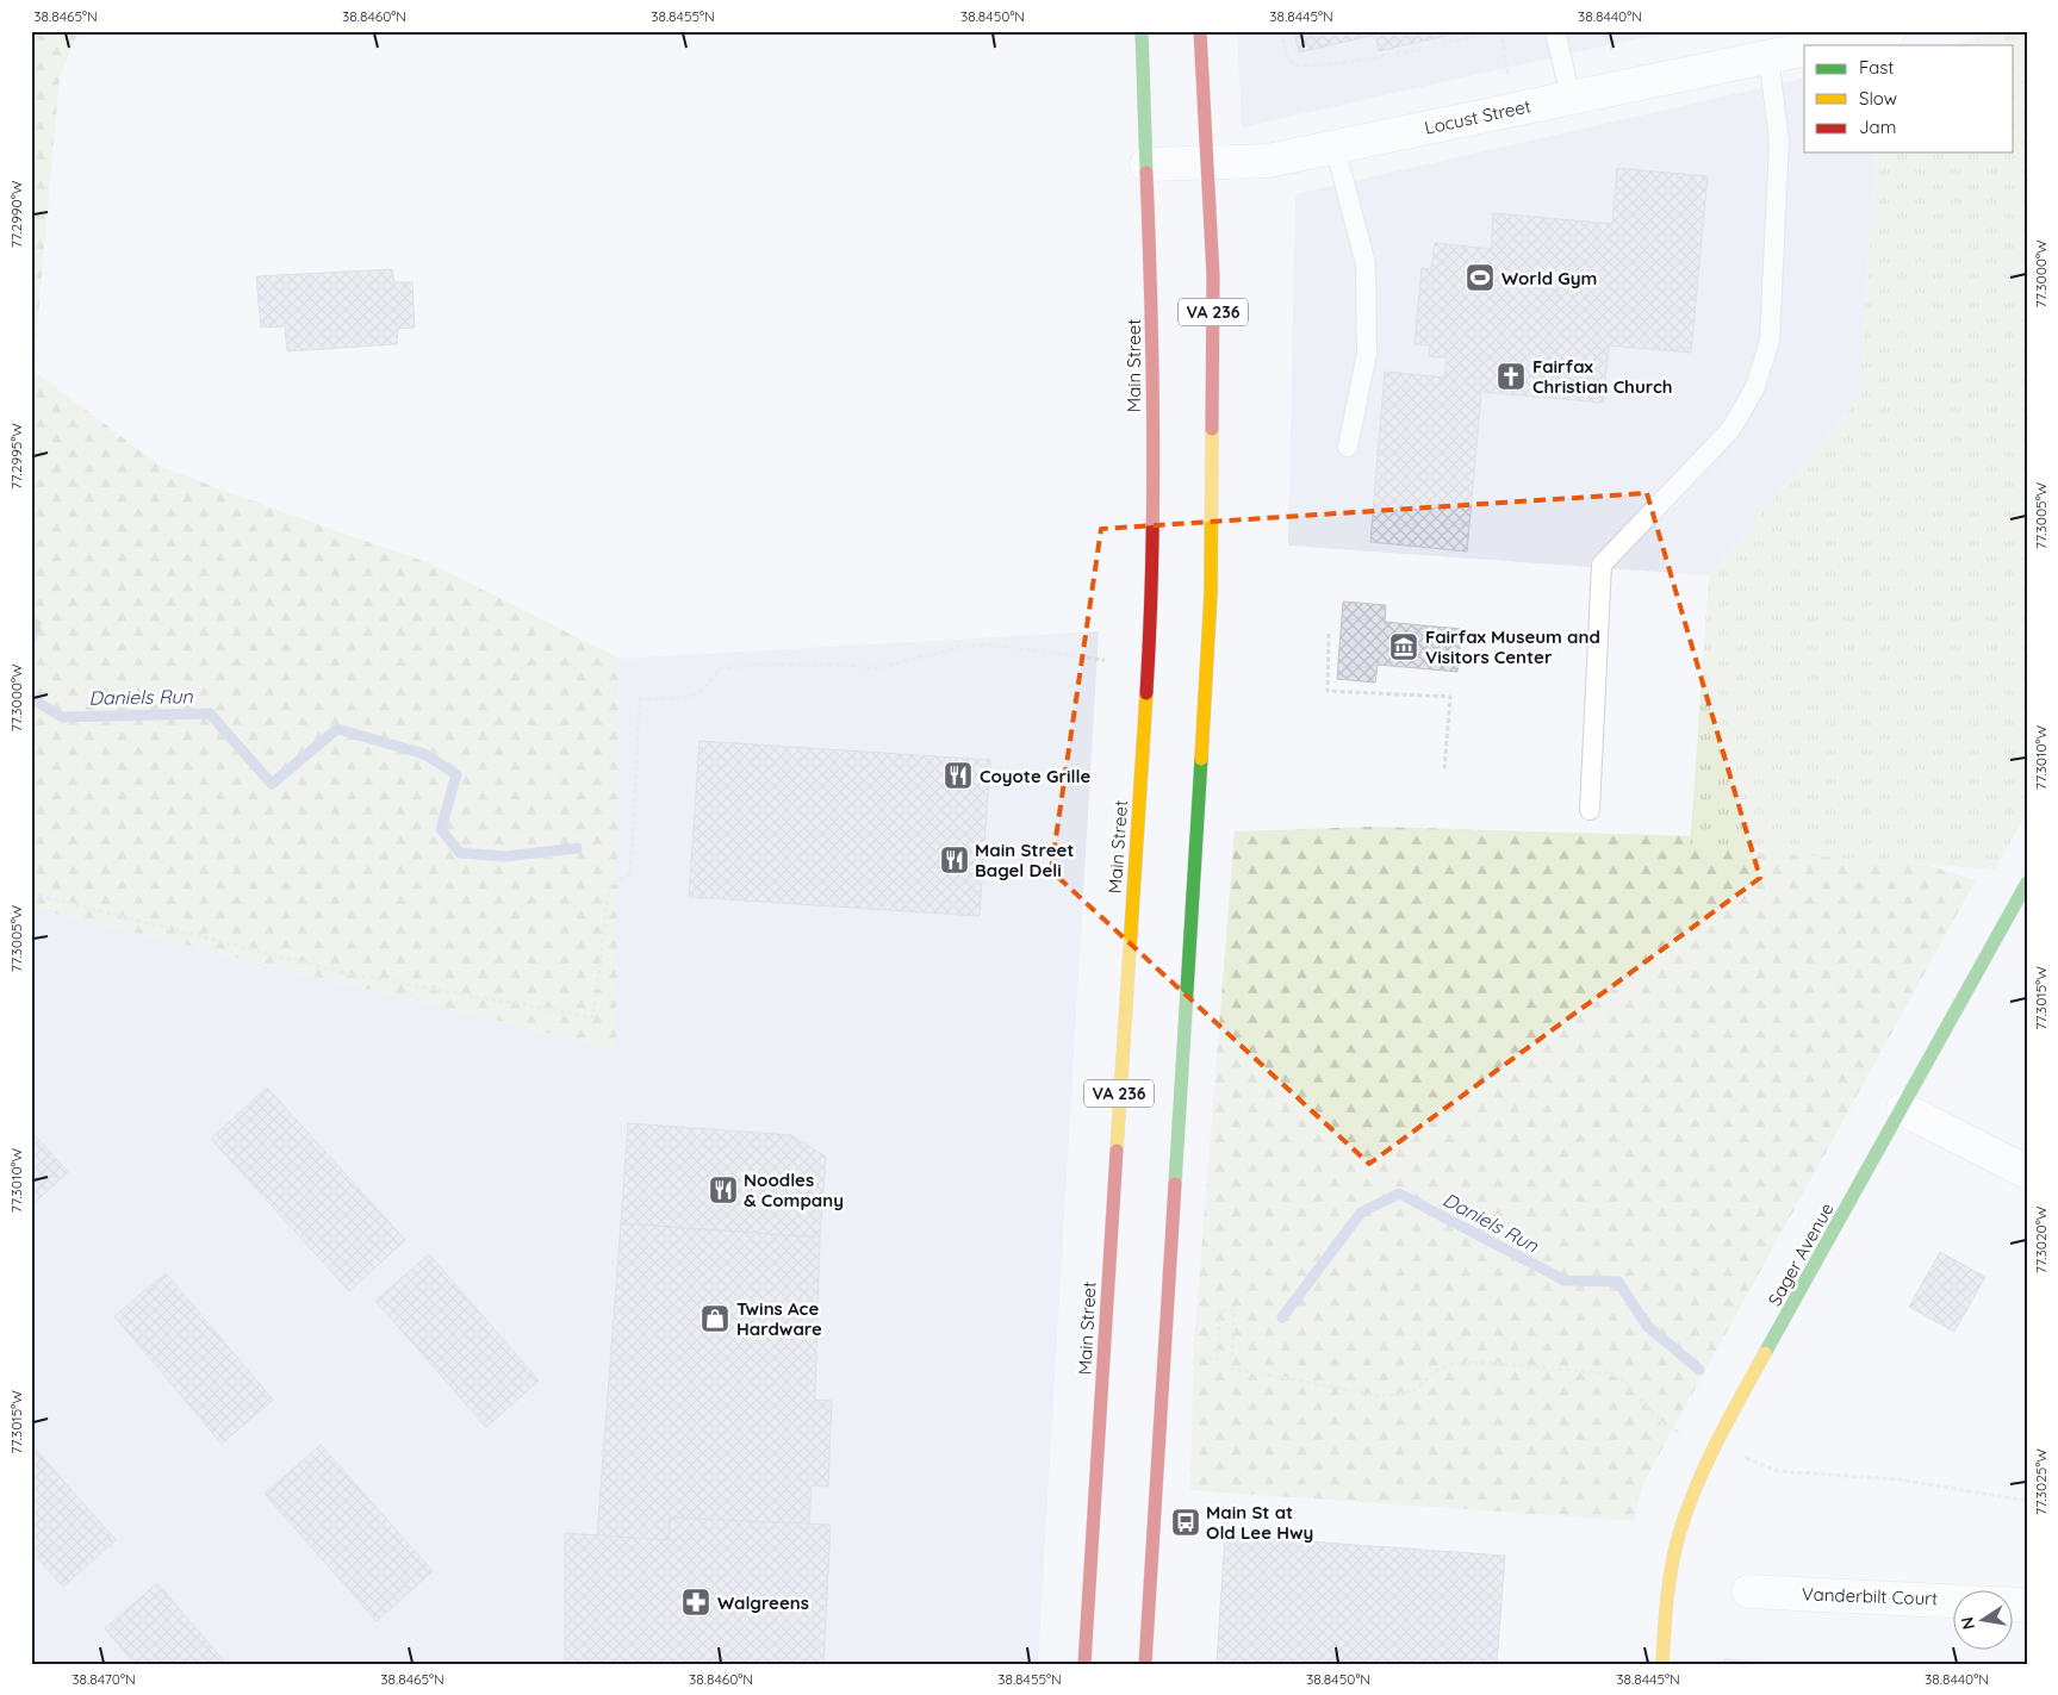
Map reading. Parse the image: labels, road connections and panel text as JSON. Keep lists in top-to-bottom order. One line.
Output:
{"streets":{"main road":["VA 236","Main Street","Sager Avenue"],"street":["Locust Street","Vanderbilt Court"]},"crossings":[["Locust Street","VA 236"],["Locust Street","Main Street"]],"water":["Daniels Run"],"places":{"sports":["World Gym"],"church":["Fairfax Christian Church"],"museum":["Fairfax Museum and Visitors Center"],"restaurant":["Coyote Grille","Main Street Bagel Deli","Noodles & Company"],"shop":["Twins Ace Hardware"],"bus stop":["Main St at Old Lee Hwy"],"pharmacy":["Walgreens"]},"legend":["Fast","Slow","Jam"],"north":"left","coordinates":["38.8465°N","38.8460°N","38.8455°N","38.8450°N","38.8445°N","38.8440°N","77.2990°W","77.3000°W","77.2995°W","77.3005°W","77.3010°W","77.3015°W","77.3020°W","77.3025°W","38.8470°N"]}
